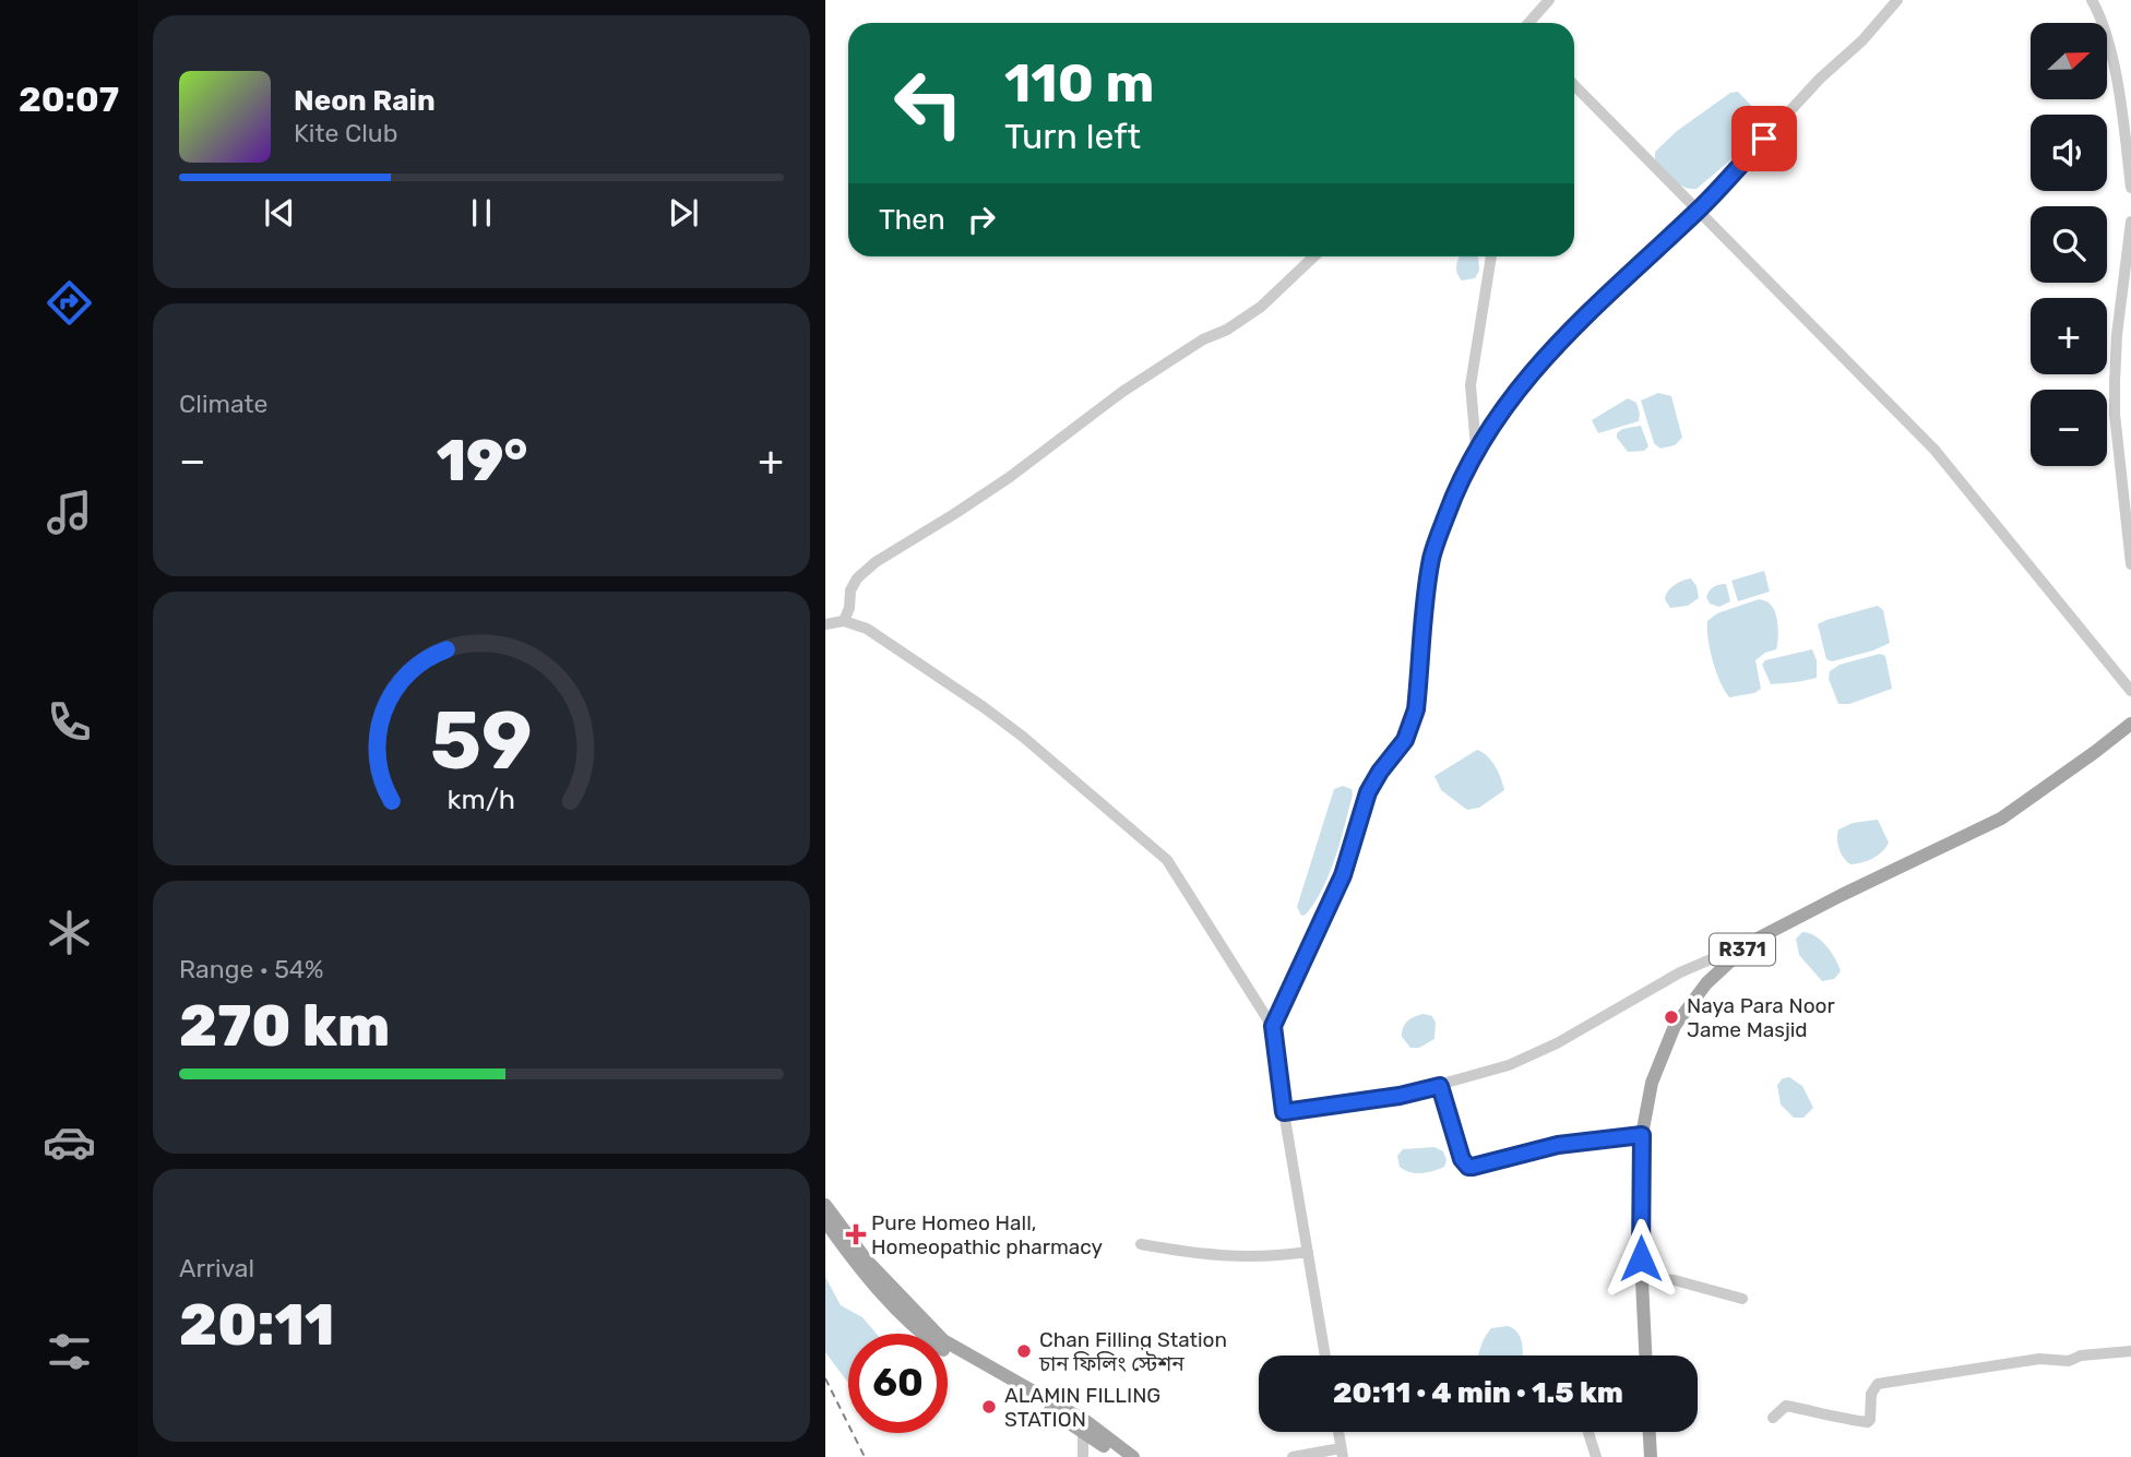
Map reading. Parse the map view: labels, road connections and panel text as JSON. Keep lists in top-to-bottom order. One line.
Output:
{"streets":{"main road":["R371"]},"places":{"other":["Naya Para Noor Jame Masjid","Chan Filling Station চান ফিলিং স্টেশন","ALAMIN FILLING STATION"],"health":["Pure Homeo Hall, Homeopathic pharmacy"]},"north":"right","page":{"tabs":"20:07","map_buttons":["+","−"],"turn":["110 m","Turn left"],"song":["Neon Rain","Kite Club"],"then":"Then","tile":["Climate",["Range · 54%","270 km"],["Arrival","20:11"]],"heat":["−","19°","+"],"limit":"60","trip":"20:11 · 4 min · 1.5 km","gauge":["59","km/h"]}}
